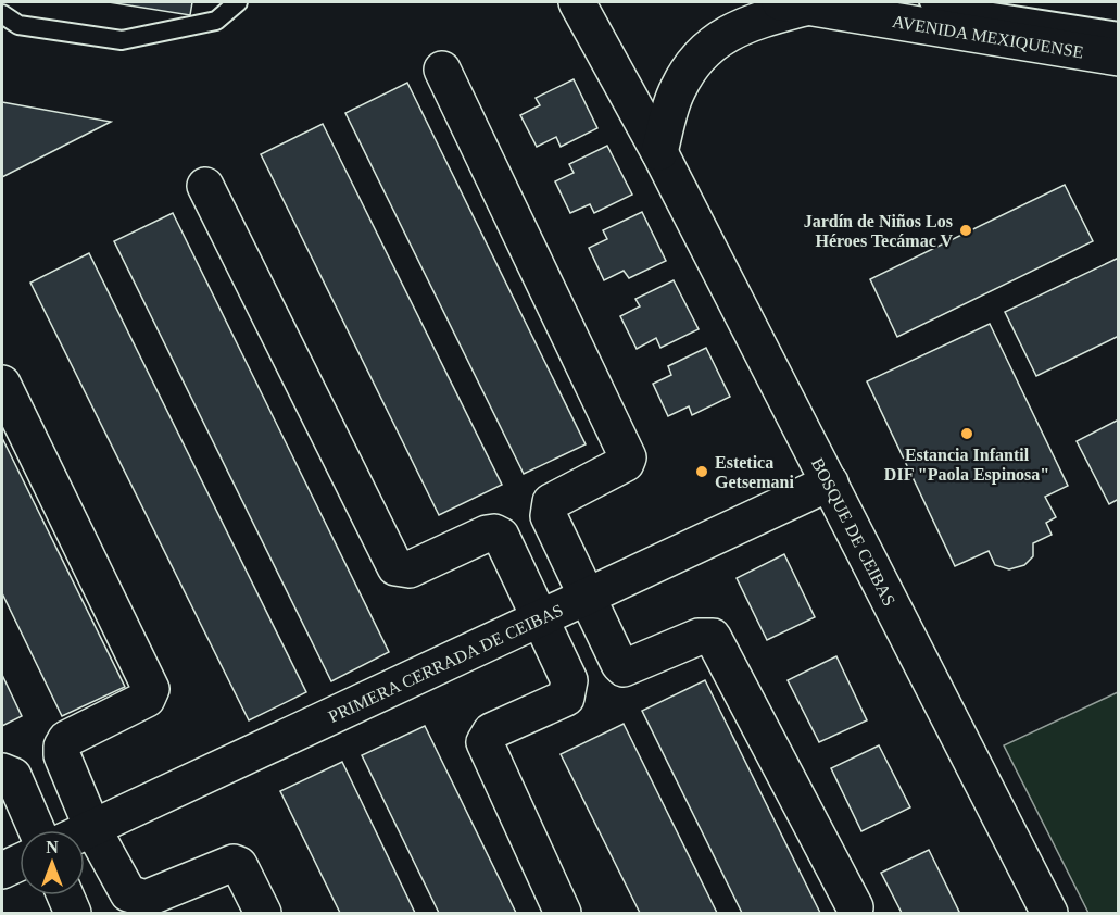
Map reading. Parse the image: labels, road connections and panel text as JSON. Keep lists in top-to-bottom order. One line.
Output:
{"streets":{"street":["AVENIDA MEXIQUENSE","BOSQUE DE CEIBAS","PRIMERA CERRADA DE CEIBAS"]},"crossings":[["BOSQUE DE CEIBAS","PRIMERA CERRADA DE CEIBAS"]],"places":["Jardín de Niños Los Héroes Tecámac V","Estancia Infantil DIF \"Paola Espinosa\"","Estetica Getsemani"],"north":"top"}
